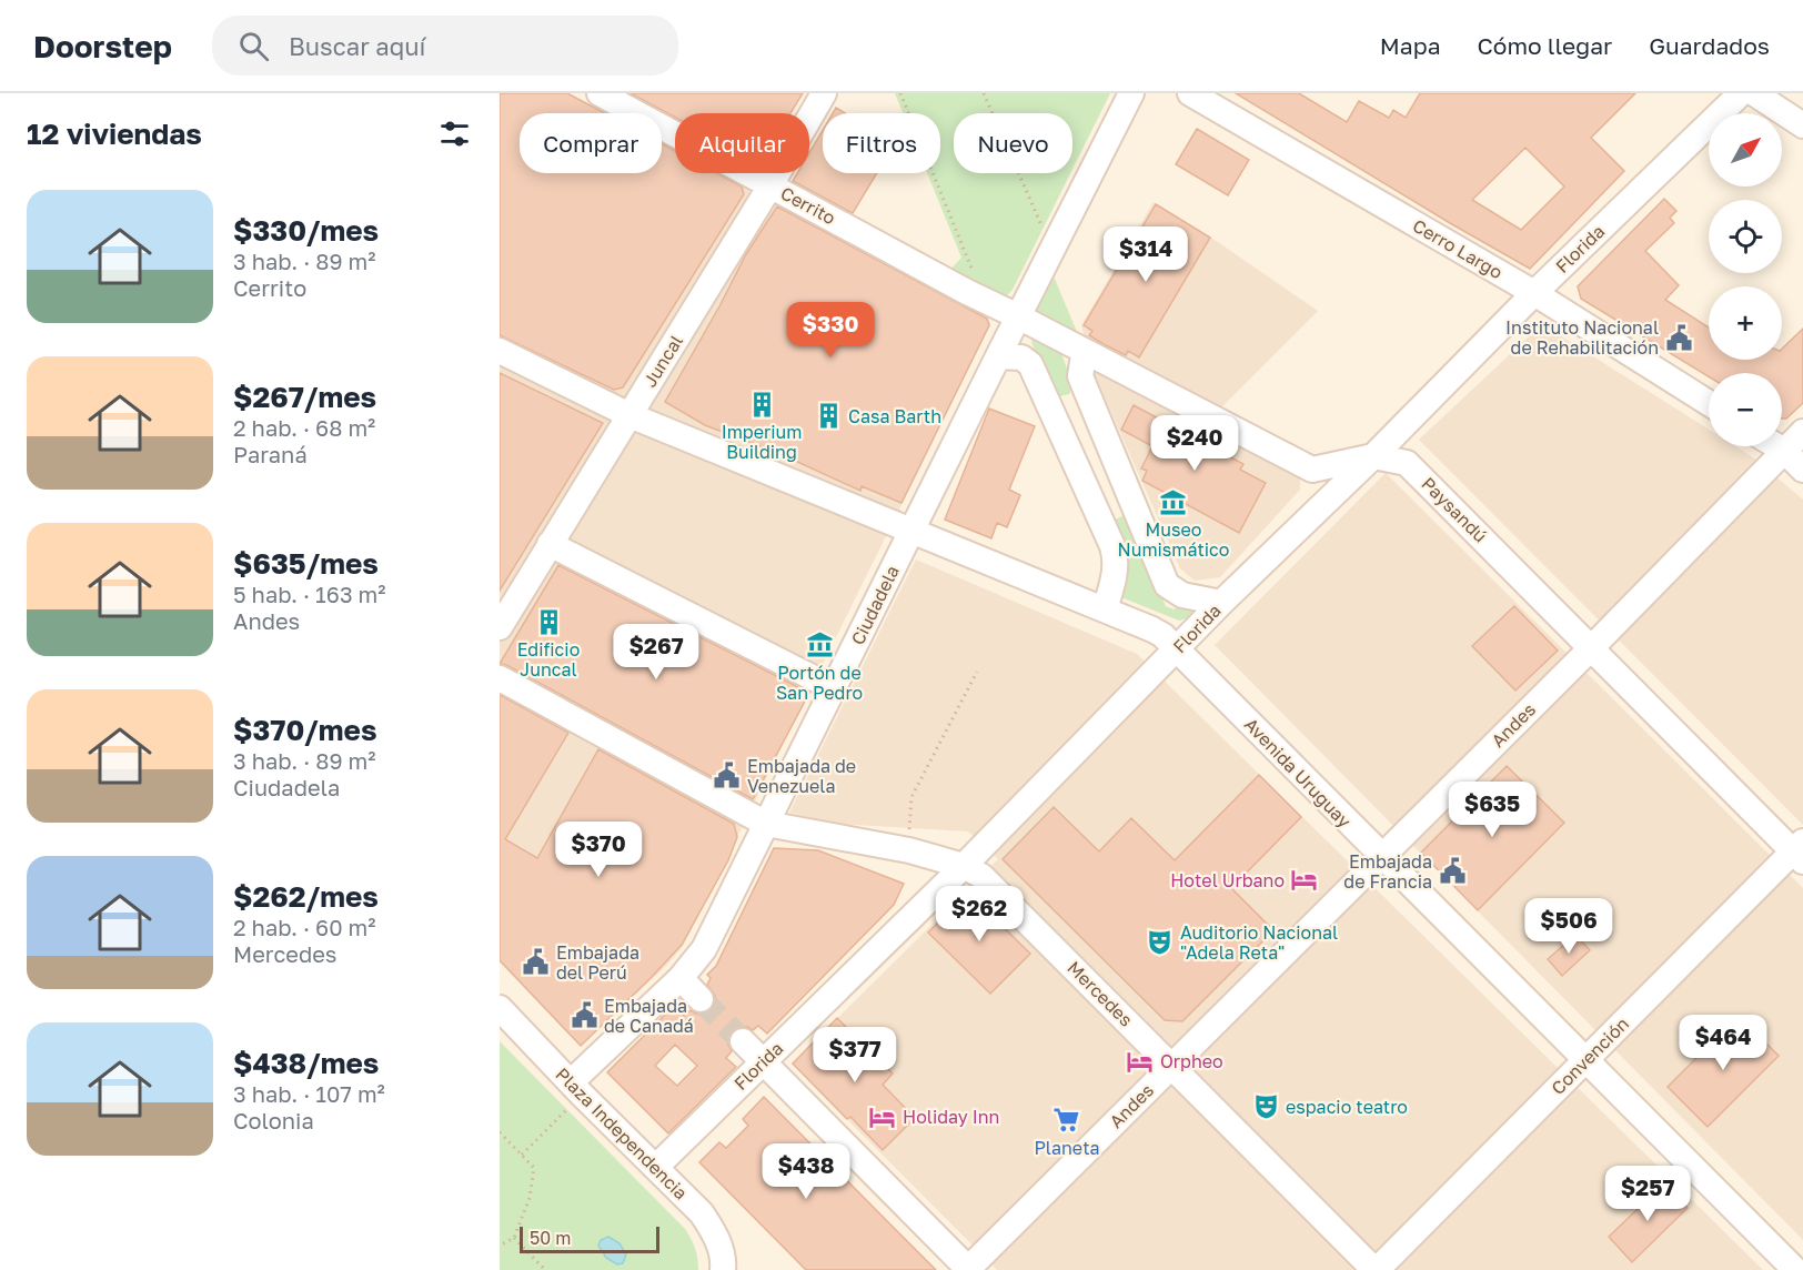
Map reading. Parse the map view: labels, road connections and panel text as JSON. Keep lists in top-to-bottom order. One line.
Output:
{"streets":{"street":["Cerrito","Cerro Largo","Florida","Juncal","Paysandú","Ciudadela","Andes","Avenida Uruguay","Mercedes","Convención","Plaza Independencia"]},"crossings":[["Cerrito","Juncal"],["Cerrito","Paysandú"],["Cerrito","Ciudadela"],["Cerro Largo","Florida"],["Florida","Paysandú"],["Florida","Avenida Uruguay"],["Florida","Mercedes"],["Florida","Plaza Independencia"],["Juncal","Avenida Uruguay"],["Paysandú","Ciudadela"],["Paysandú","Andes"],["Paysandú","Convención"],["Ciudadela","Avenida Uruguay"],["Ciudadela","Mercedes"],["Ciudadela","Plaza Independencia"],["Andes","Avenida Uruguay"],["Andes","Mercedes"],["Avenida Uruguay","Convención"],["Mercedes","Convención"]],"places":{"public building":["Instituto Nacional de Rehabilitación","Embajada de Venezuela","Embajada de Francia","Embajada del Perú","Embajada de Canadá"],"building":["Imperium Building","Casa Barth","Edificio Juncal"],"museum":["Museo Numismático","Portón de San Pedro"],"hotel":["Hotel Urbano","Orpheo","Holiday Inn"],"theatre":["Auditorio Nacional \"Adela Reta\"","espacio teatro"],"supermarket":["Planeta"]},"scale_bar":"50 m","north":"top right","page":{"header":"Doorstep","search":"Buscar aquí","nav":["Mapa","Cómo llegar","Guardados"],"heading":"12 viviendas","map_buttons":["+","−"],"chip":["Comprar","Alquilar","Filtros","Nuevo"],"list":[{"name":"$330/mes","note":"3 hab. · 89 m² · Cerrito"},{"name":"$267/mes","note":"2 hab. · 68 m² · Paraná"},{"name":"$635/mes","note":"5 hab. · 163 m² · Andes"},{"name":"$370/mes","note":"3 hab. · 89 m² · Ciudadela"},{"name":"$262/mes","note":"2 hab. · 60 m² · Mercedes"},{"name":"$438/mes","note":"3 hab. · 107 m² · Colonia"}],"price":["$314","$330","$240","$267","$635","$370","$262","$506","$464","$377","$438","$257"],"scale":"50 m"}}
